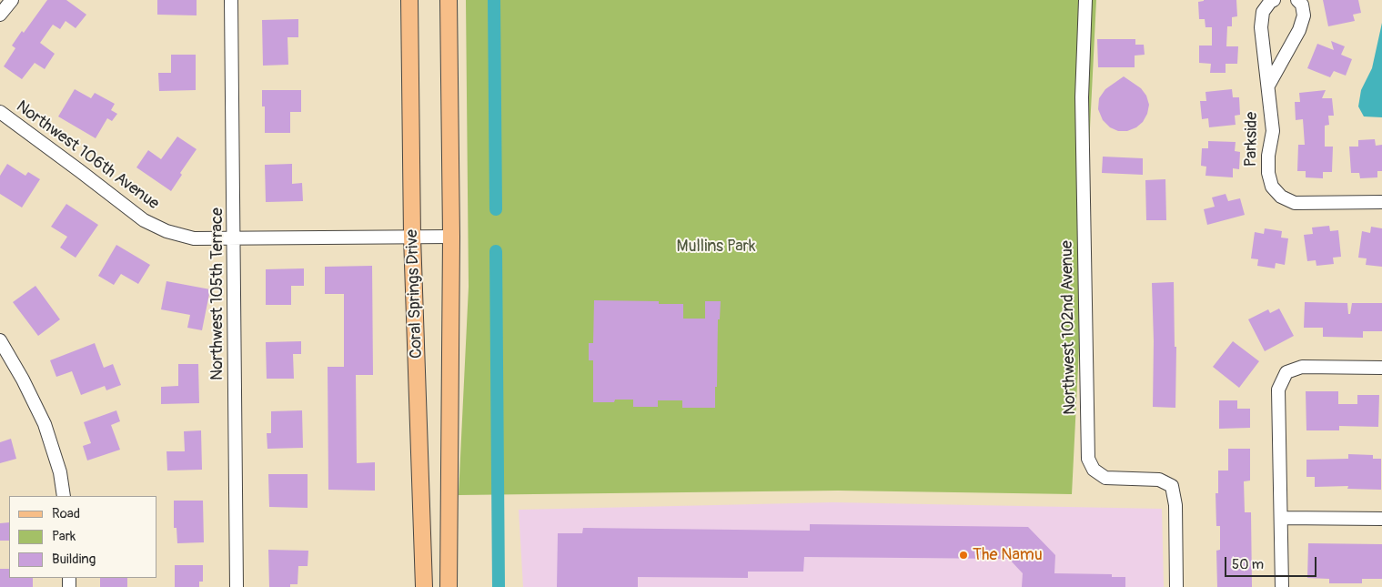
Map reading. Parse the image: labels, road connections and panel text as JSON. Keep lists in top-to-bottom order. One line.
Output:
{"streets":{"main road":["Coral Springs Drive"],"street":["Parkside","Northwest 106th Avenue","Northwest 105th Terrace","Northwest 102nd Avenue"]},"crossings":[["Northwest 106th Avenue","Northwest 105th Terrace"],["Northwest 106th Avenue","Coral Springs Drive"]],"parks":["Mullins Park"],"places":["The Namu"],"legend":["Road","Park","Building"],"scale_bar":"50 m"}
